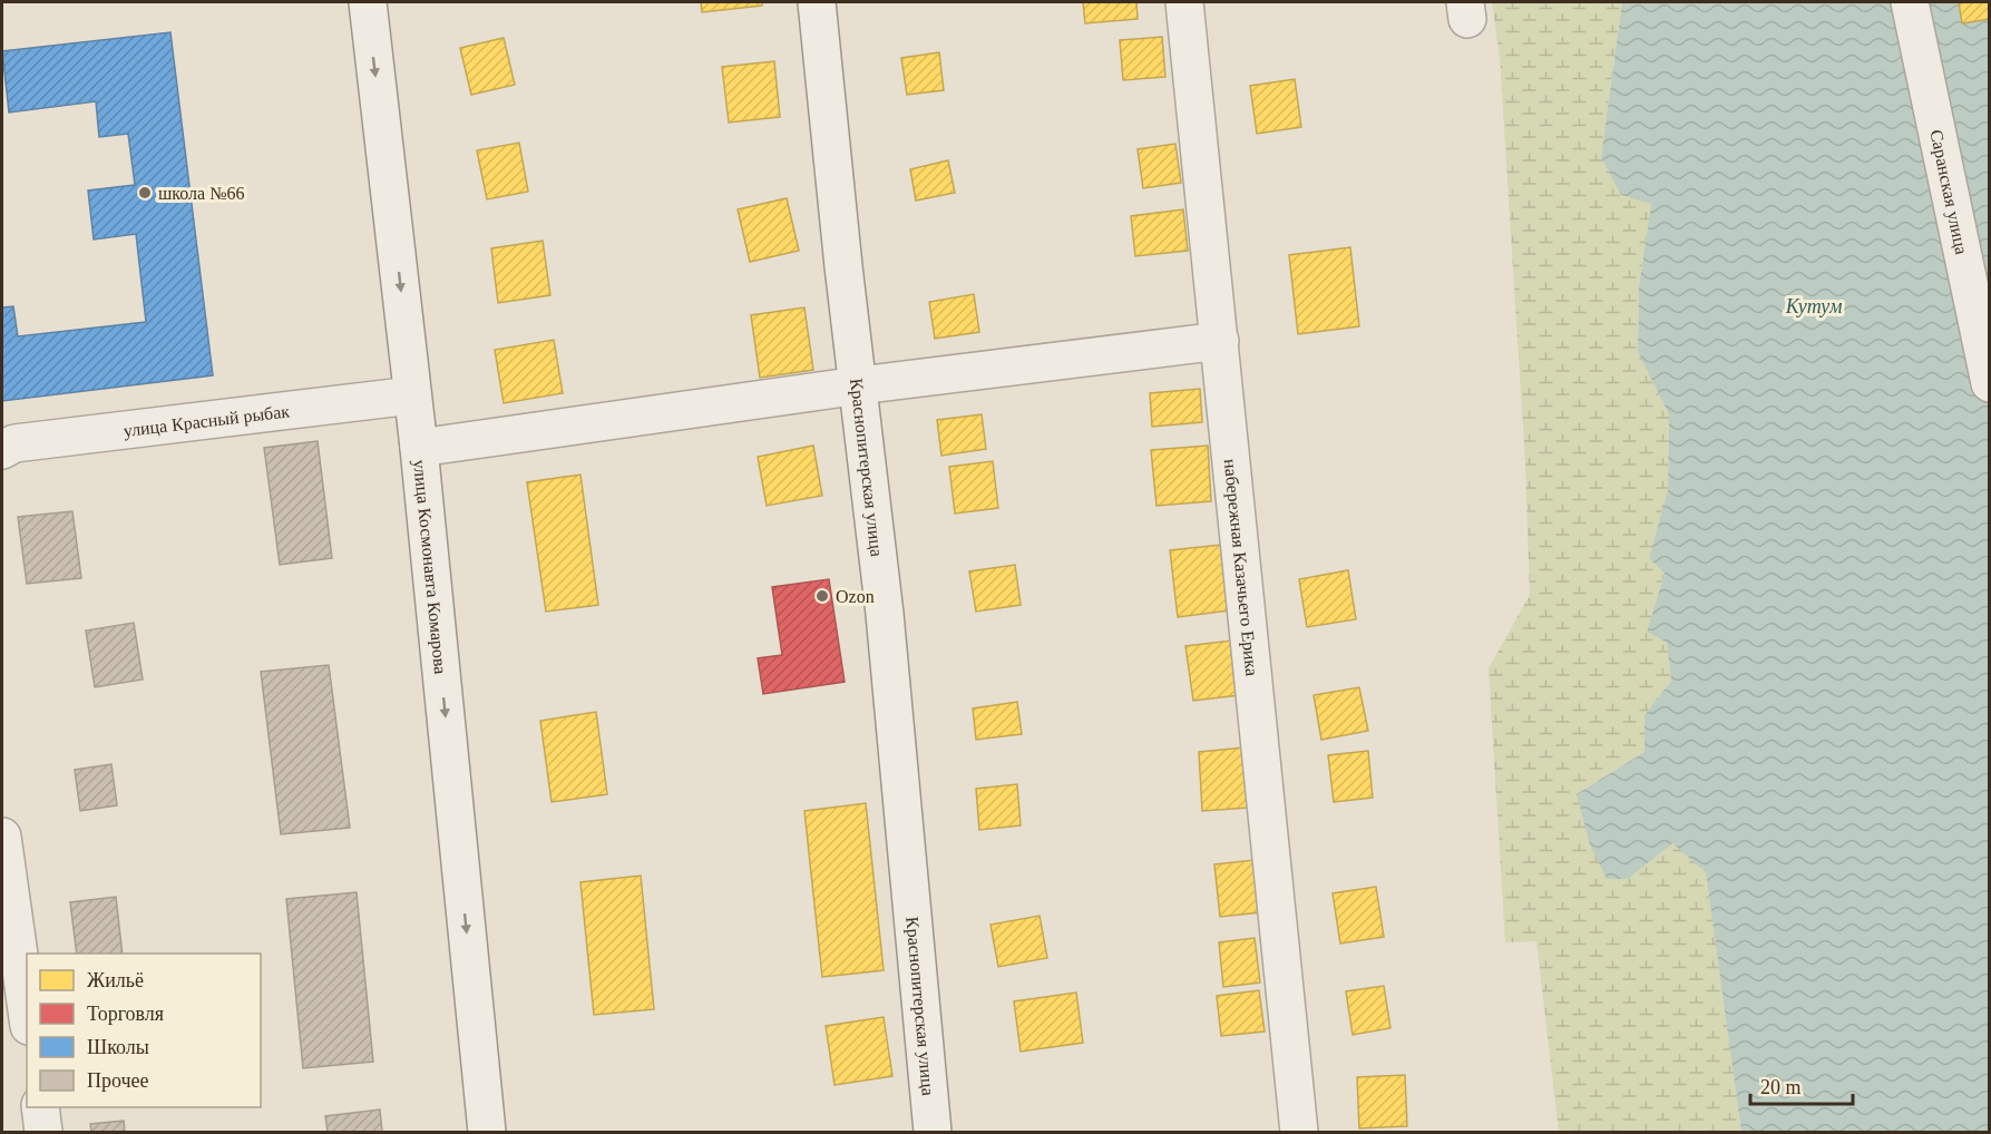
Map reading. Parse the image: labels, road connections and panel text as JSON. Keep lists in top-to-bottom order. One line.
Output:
{"streets":{"street":["Саранская улица","улица Красный рыбак","Краснопитерская улица","улица Космонавта Комарова","набережная Казачьего Ерика"]},"crossings":[["улица Красный рыбак","улица Космонавта Комарова"]],"one_way":["улица Космонавта Комарова"],"water":["Кутум"],"places":["школа №66","Ozon"],"legend":["Жильё","Торговля","Школы","Прочее"],"scale_bar":"20 m"}
